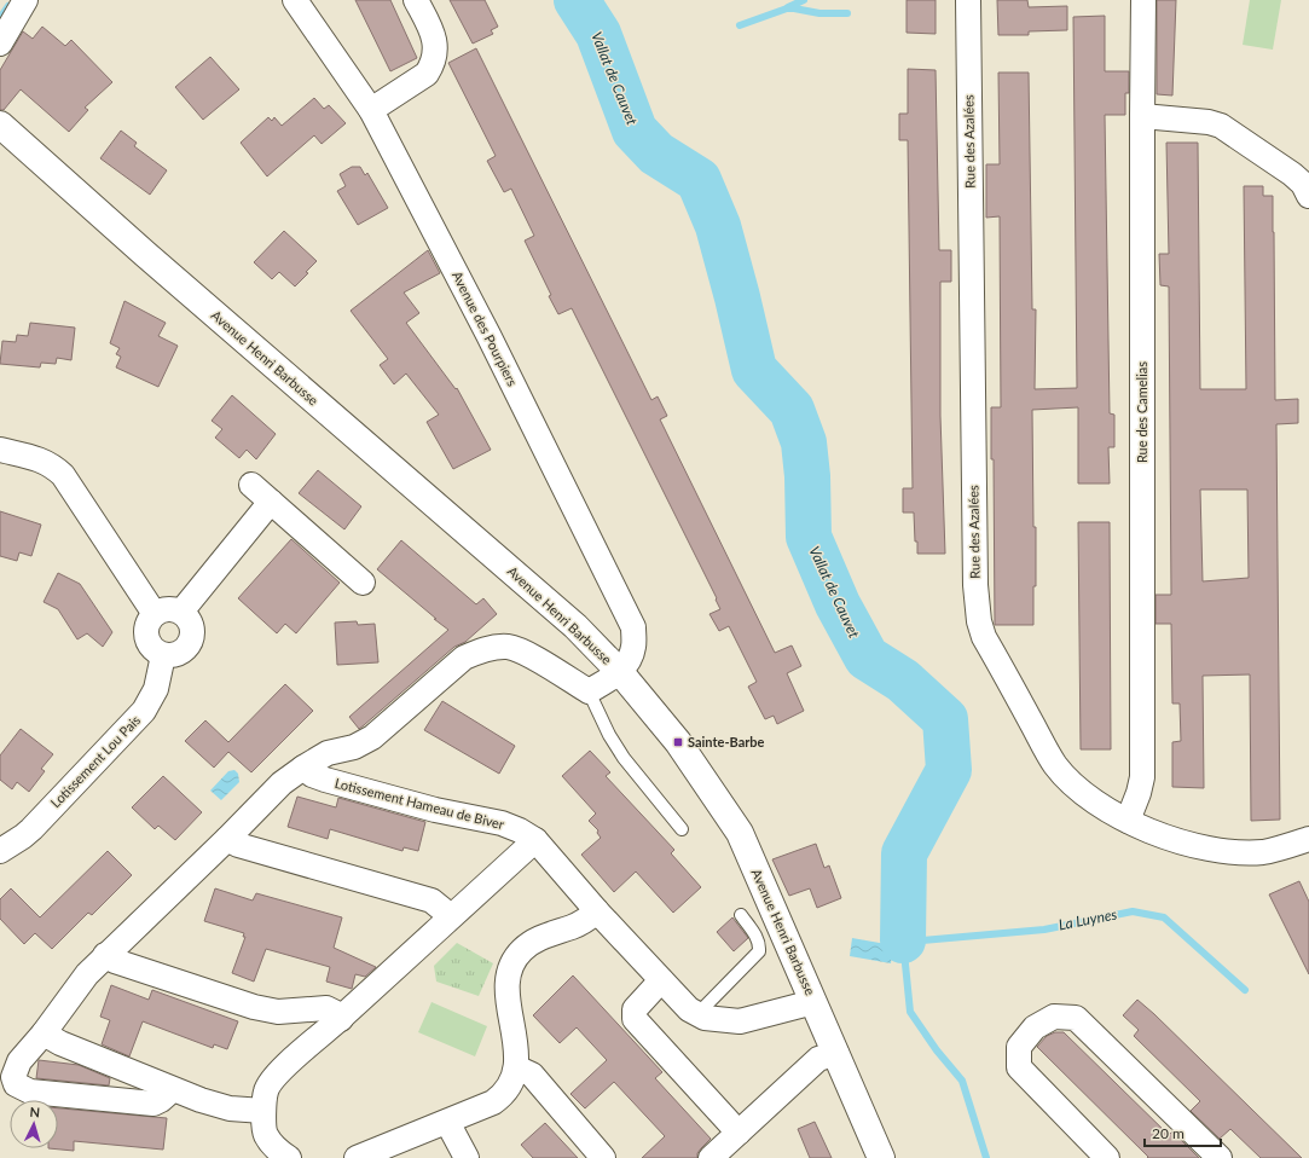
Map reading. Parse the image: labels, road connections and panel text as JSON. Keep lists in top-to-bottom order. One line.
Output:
{"streets":{"main road":["Avenue Henri Barbusse"],"street":["Rue des Azalées","Avenue des Pourpiers","Rue des Camelias","Lotissement Lou Pais","Lotissement Hameau de Biver"]},"crossings":[["Rue des Azalées","Rue des Camelias"],["Avenue des Pourpiers","Avenue Henri Barbusse"],["Avenue Henri Barbusse","Lotissement Hameau de Biver"]],"water":["Vallat de Cauvet","La Luynes"],"places":{"transit":["Sainte-Barbe"]},"scale_bar":"20 m","north":"top"}
